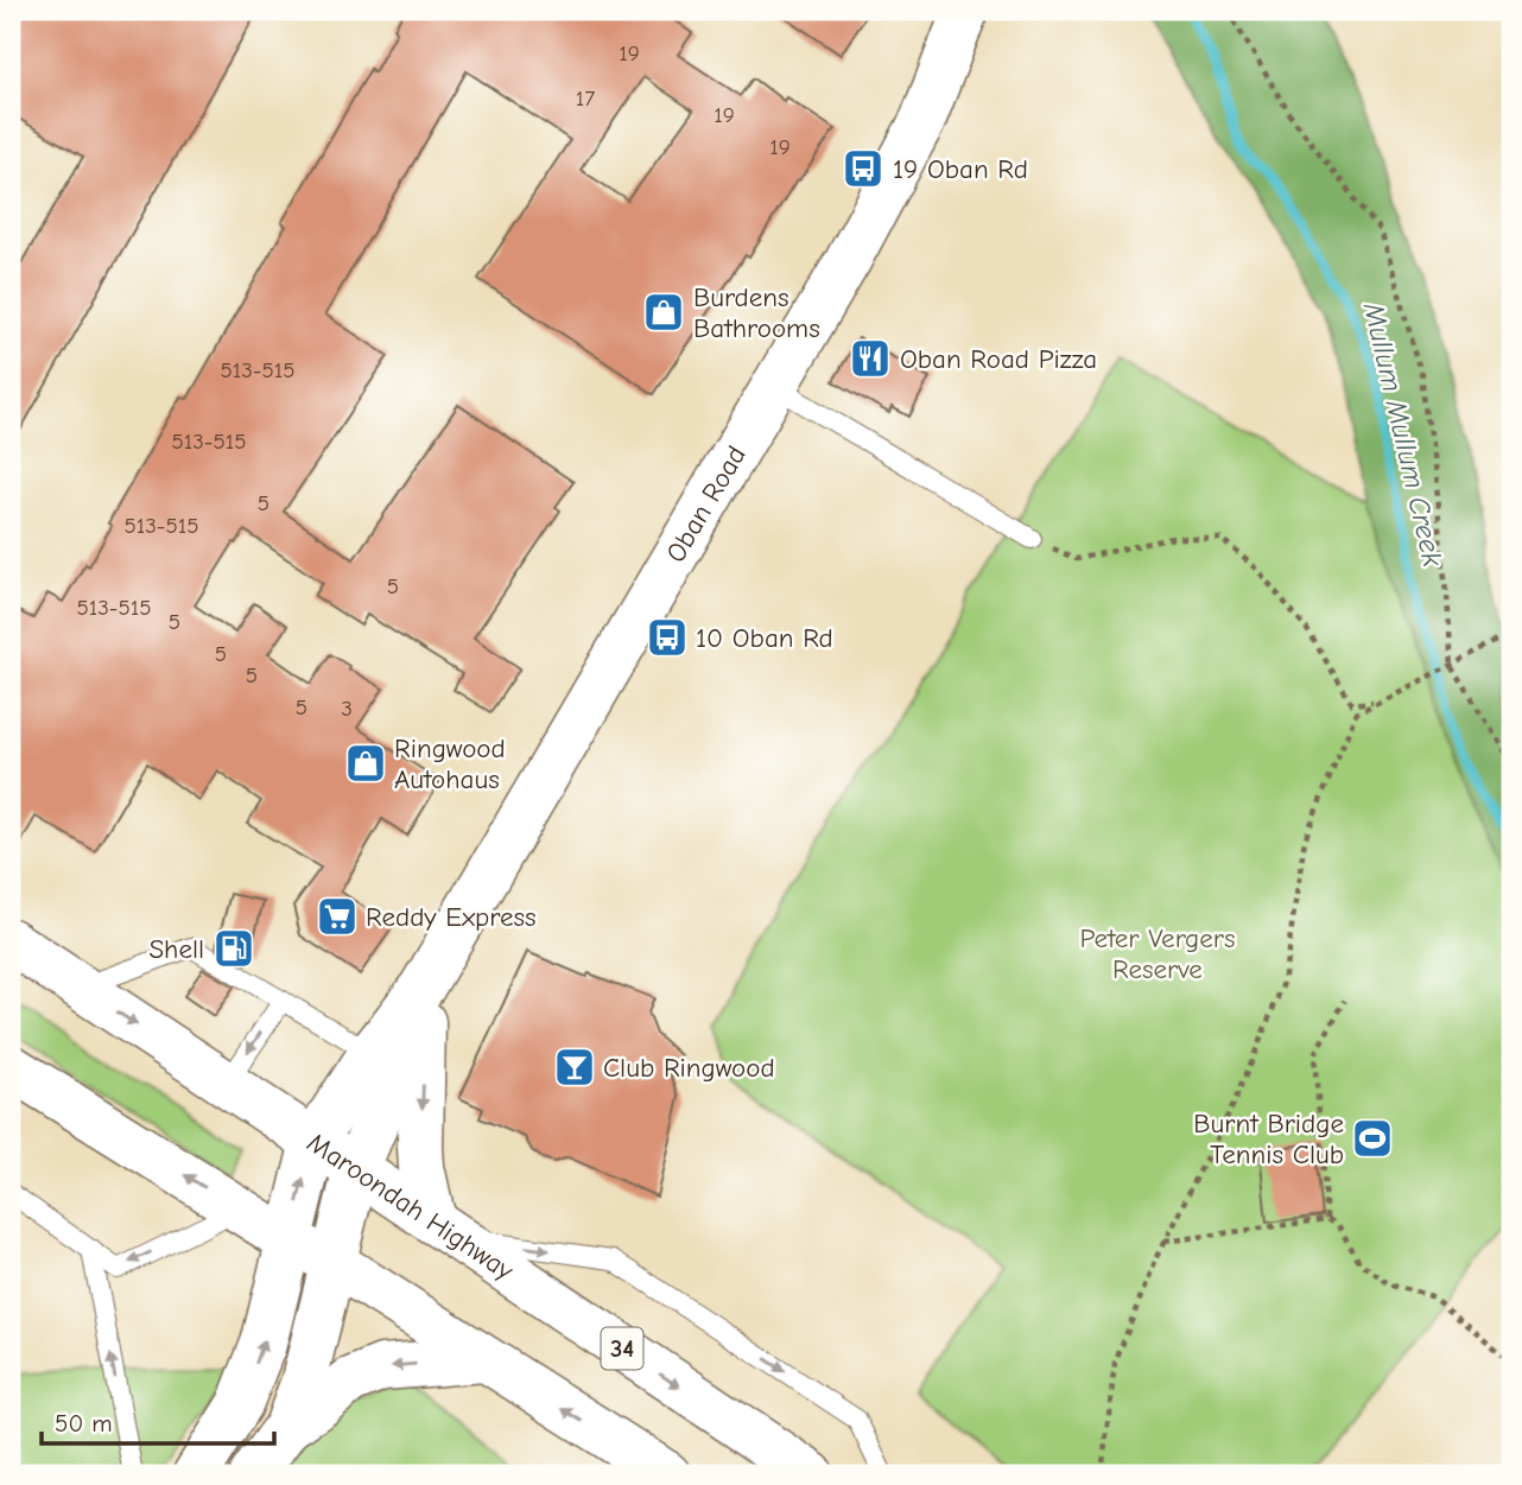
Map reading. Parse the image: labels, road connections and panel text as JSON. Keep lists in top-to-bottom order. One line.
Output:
{"streets":{"main road":["Oban Road","Maroondah Highway","34"]},"crossings":[["Oban Road","Maroondah Highway"]],"water":["Mullum Mullum Creek"],"parks":["Peter Vergers Reserve"],"places":{"bus stop":["19 Oban Rd","10 Oban Rd"],"shop":["Burdens Bathrooms","Ringwood Autohaus"],"restaurant":["Oban Road Pizza"],"supermarket":["Reddy Express"],"fuel station":["Shell"],"bar":["Club Ringwood"],"sports":["Burnt Bridge Tennis Club"]},"house_numbers":["19","17","19","19","513-515","513-515","5","513-515","5","513-515","5","5","5","5","3"],"scale_bar":"50 m"}
